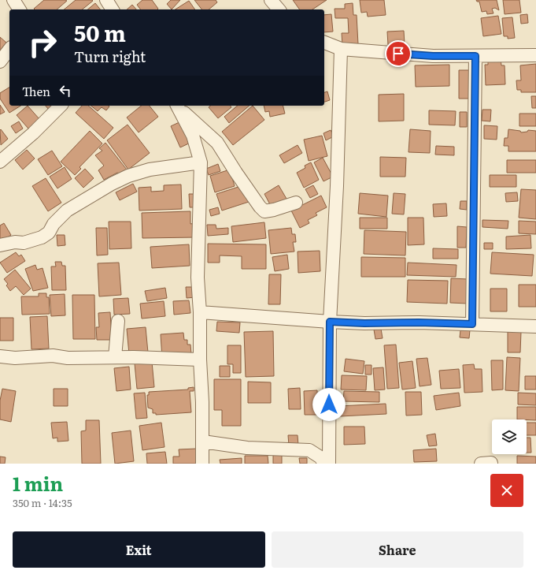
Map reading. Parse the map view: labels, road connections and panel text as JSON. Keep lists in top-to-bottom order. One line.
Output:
{"page":{"turn":["50 m","Turn right"],"then":"Then","heading":["1 min","350 m · 14:35"],"buttons":["Exit","Share"]}}
